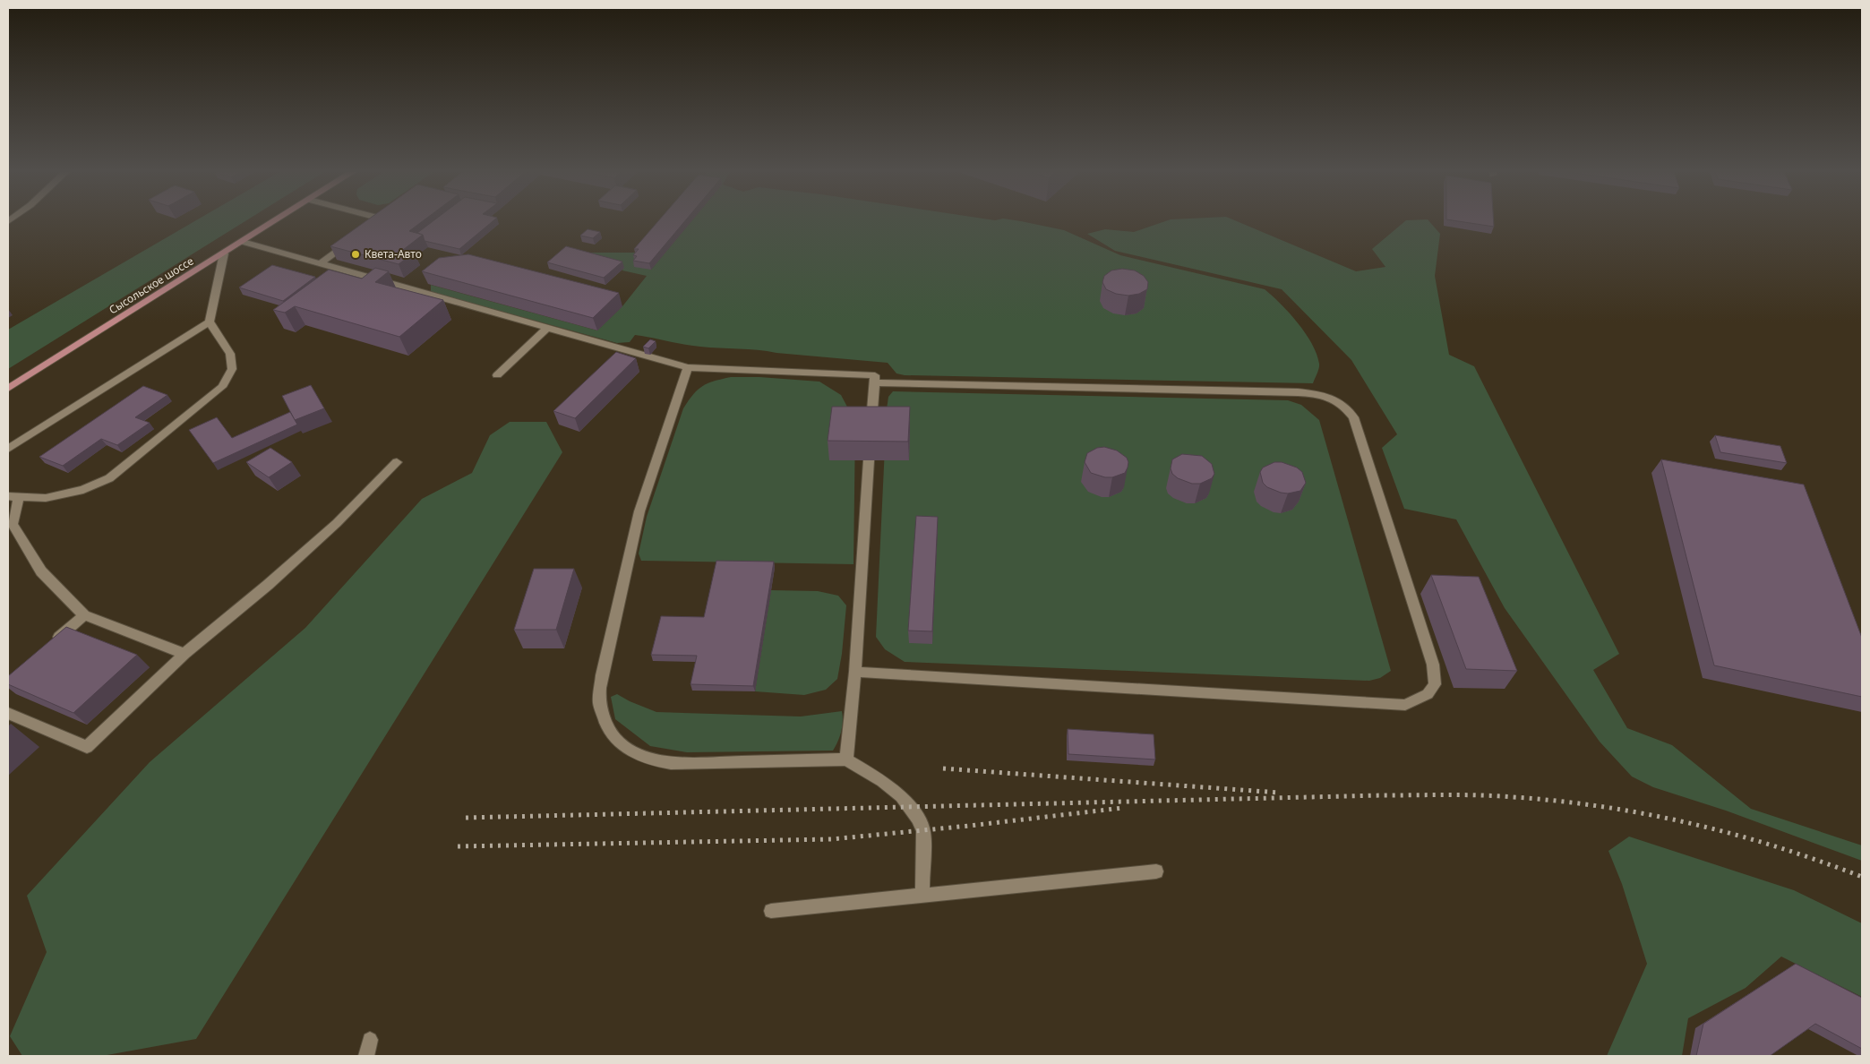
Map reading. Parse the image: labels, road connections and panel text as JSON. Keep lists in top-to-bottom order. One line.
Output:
{"streets":{"main road":["Сысольское шоссе"]},"places":["Квета-Авто"]}
